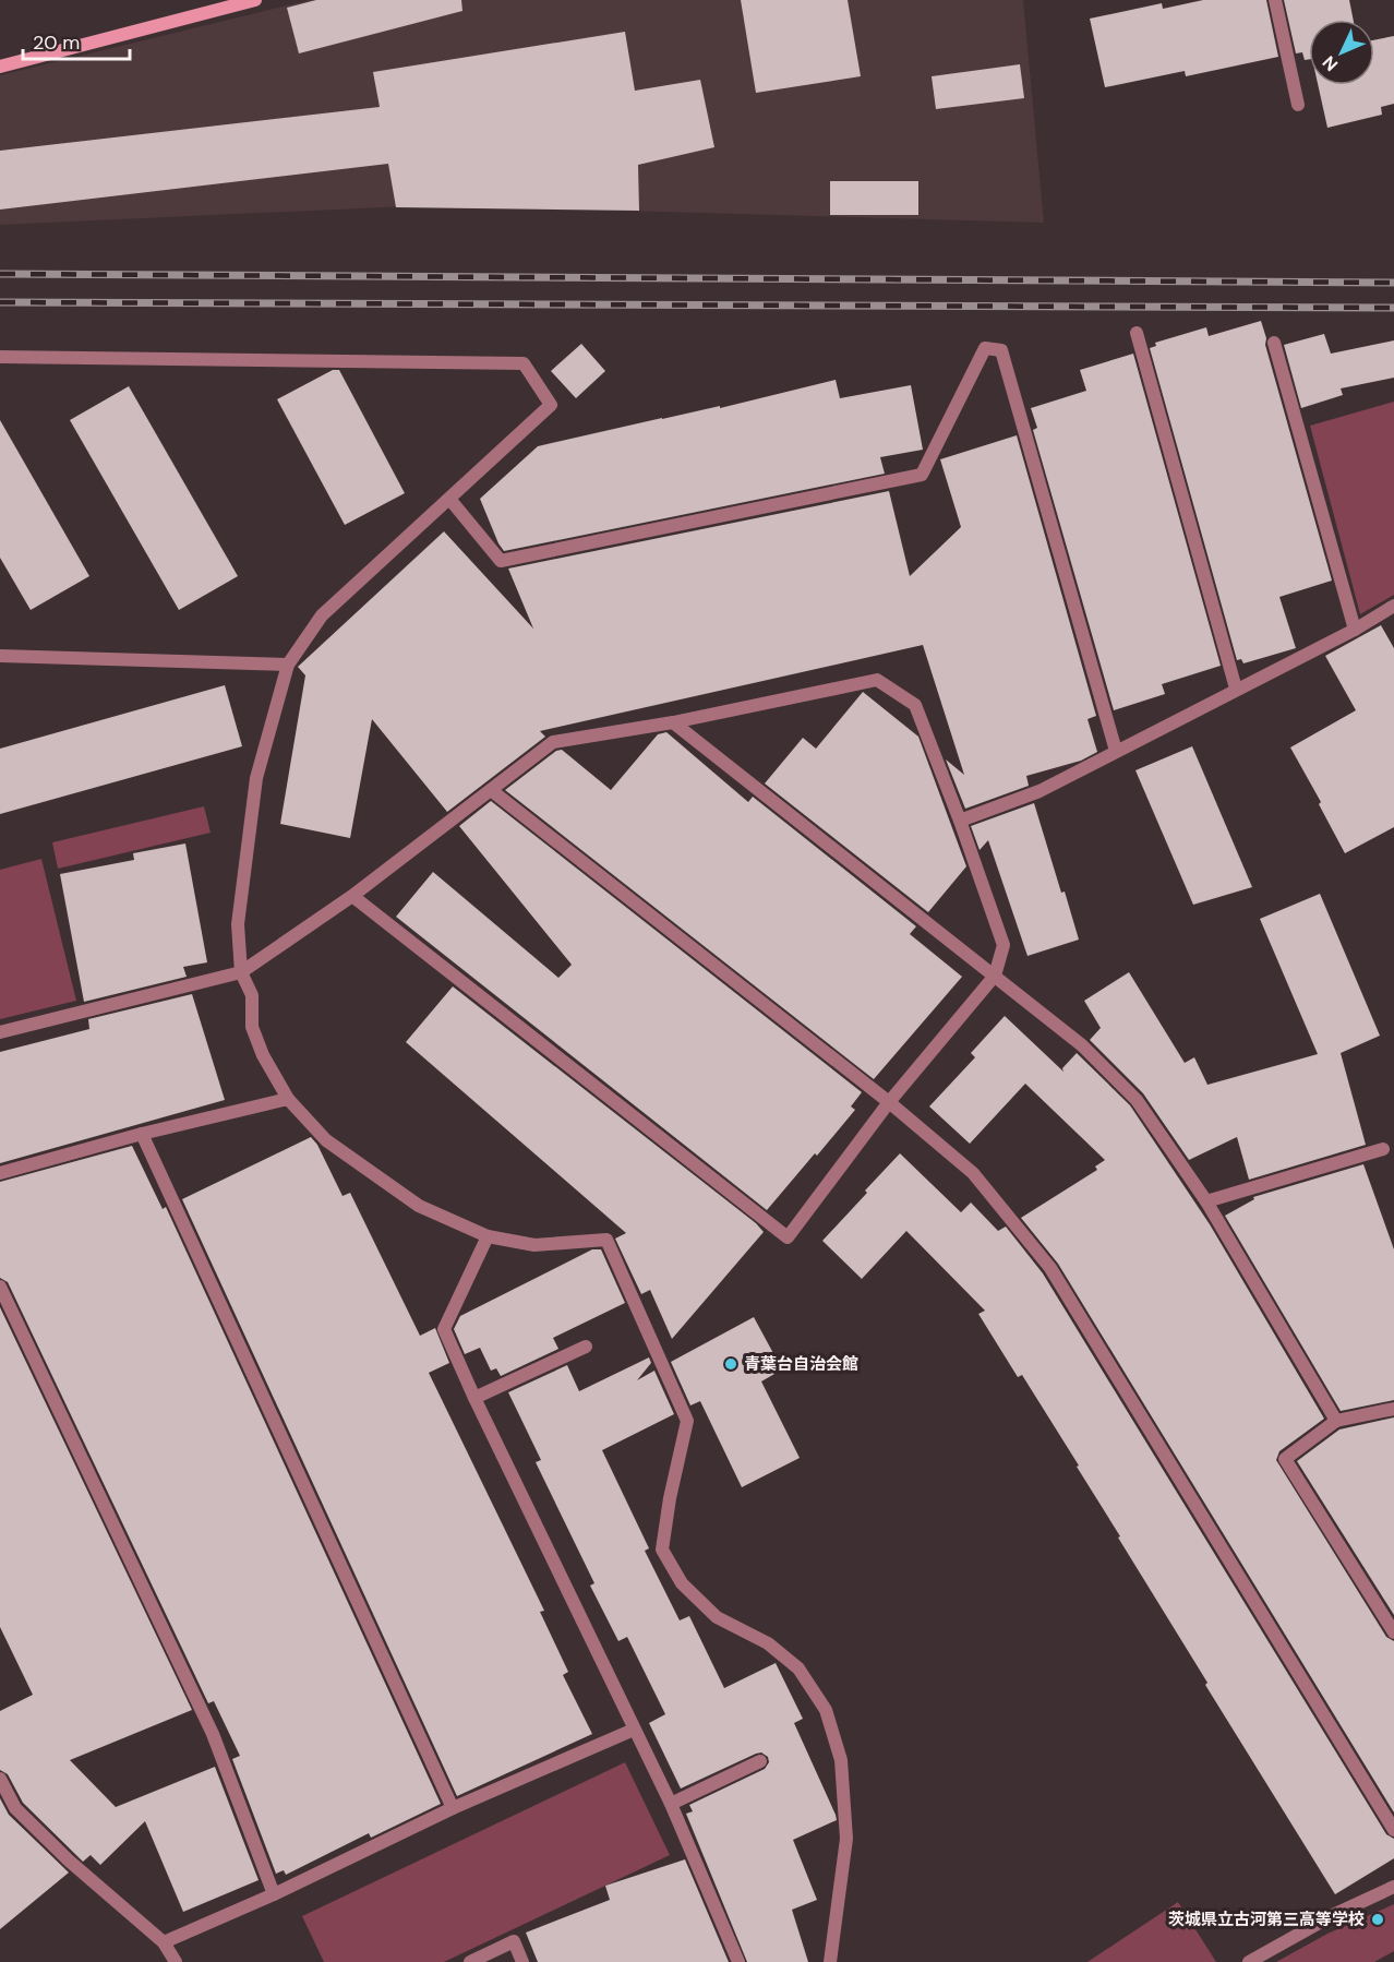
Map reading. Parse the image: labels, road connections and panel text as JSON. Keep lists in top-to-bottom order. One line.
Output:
{"places":["青葉台自治会館","茨城県立古河第三高等学校"],"scale_bar":"20 m","north":"bottom left"}
